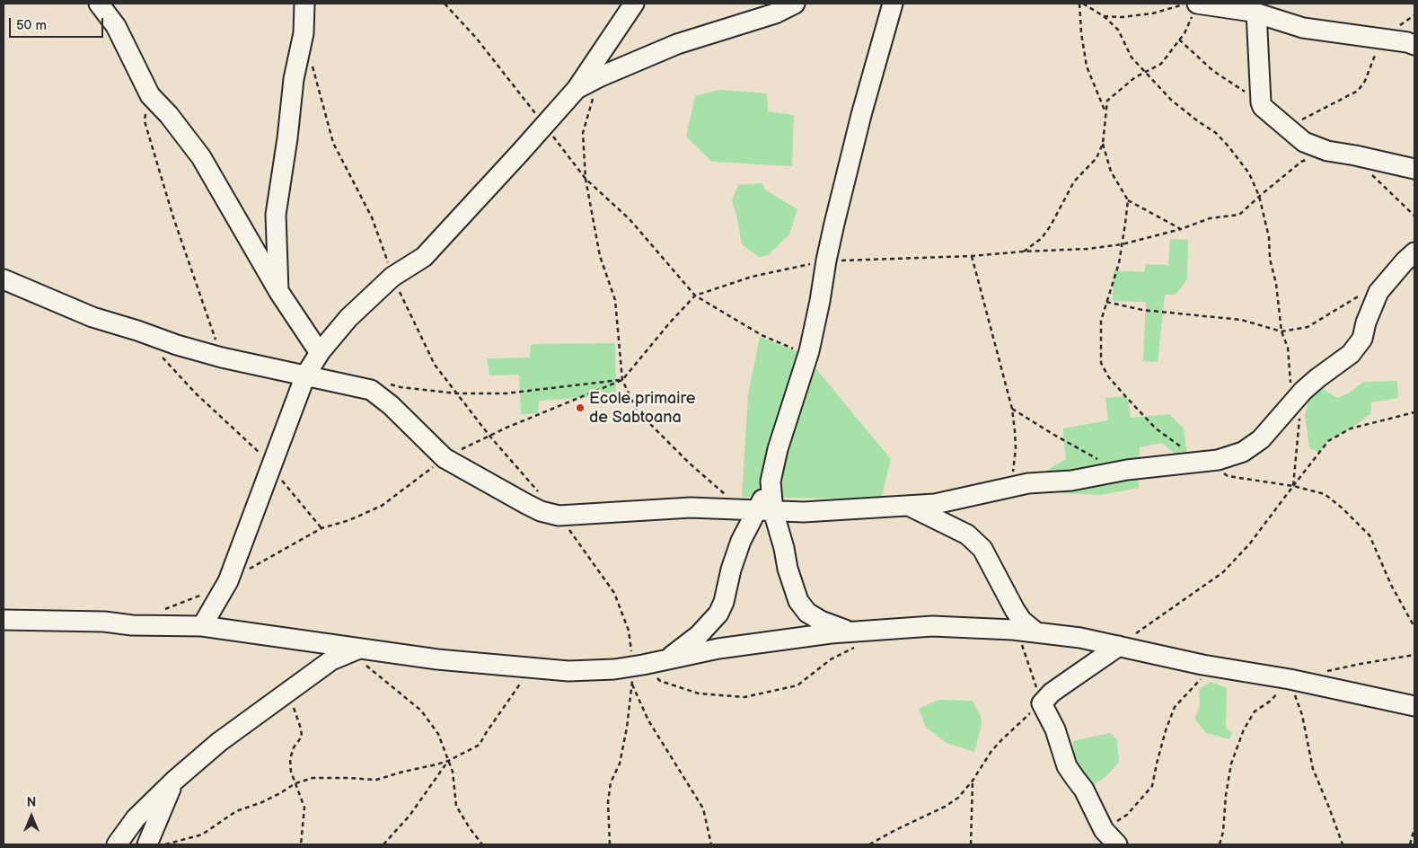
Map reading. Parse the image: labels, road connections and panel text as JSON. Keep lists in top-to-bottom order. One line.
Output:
{"places":["Ecole primaire de Sabtoana"],"scale_bar":"50 m","north":"top"}
